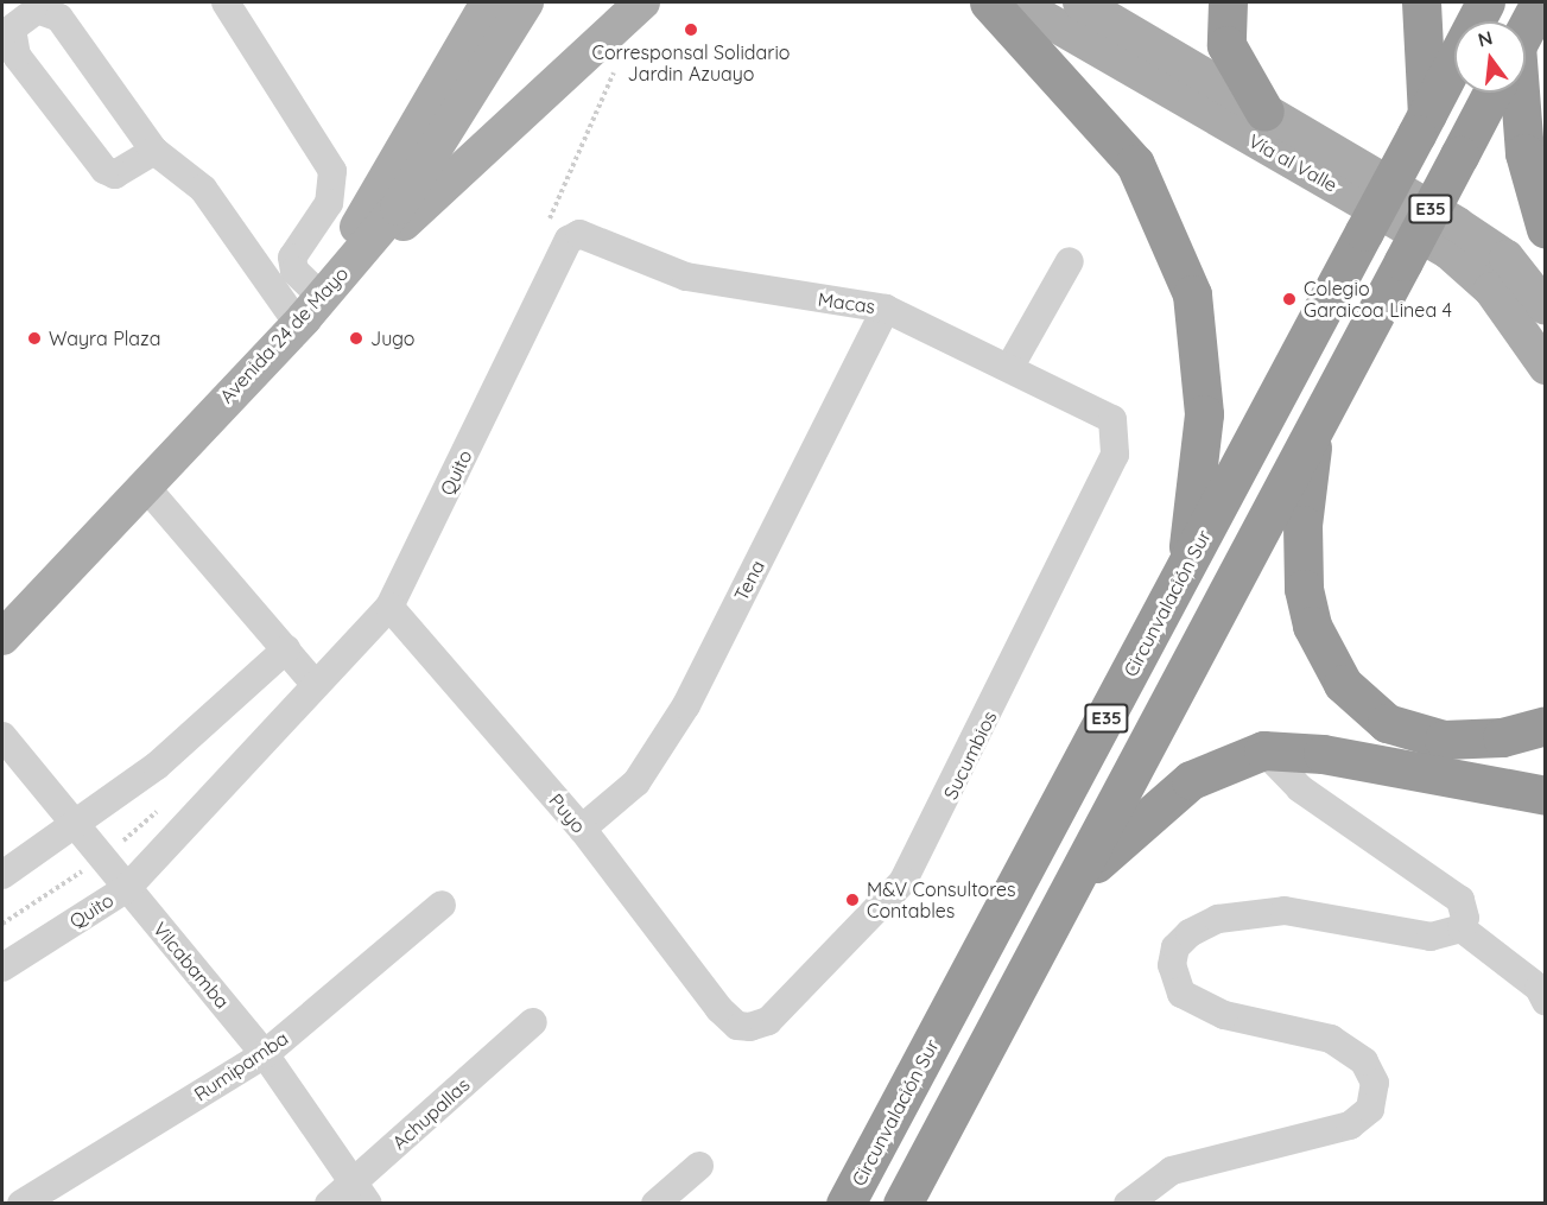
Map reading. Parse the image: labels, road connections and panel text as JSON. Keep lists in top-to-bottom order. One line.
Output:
{"streets":{"highway":["E35","Circunvalación Sur"],"main road":["Vía al Valle","Avenida 24 de Mayo"],"street":["Macas","Quito","Tena","Sucumbios","Puyo","Vilcabamba","Rumipamba","Achupallas"]},"crossings":[["Macas","Quito"],["Macas","Tena"],["Macas","Sucumbios"],["Quito","Puyo"],["Quito","Vilcabamba"],["Tena","Puyo"],["Sucumbios","Puyo"],["Vilcabamba","Rumipamba"],["Vilcabamba","Achupallas"]],"places":["Corresponsal Solidario Jardin Azuayo","Colegio Garaicoa Linea 4","Wayra Plaza","Jugo","M&V Consultores Contables"],"north":"top"}
